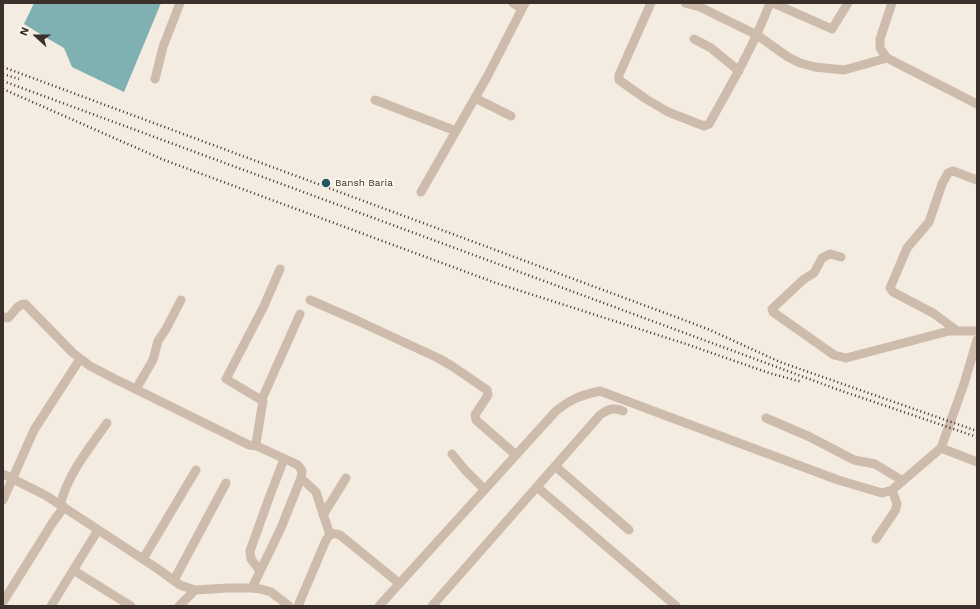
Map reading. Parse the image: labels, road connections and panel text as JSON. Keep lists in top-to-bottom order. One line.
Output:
{"places":["Bansh Baria"],"north":"left"}
